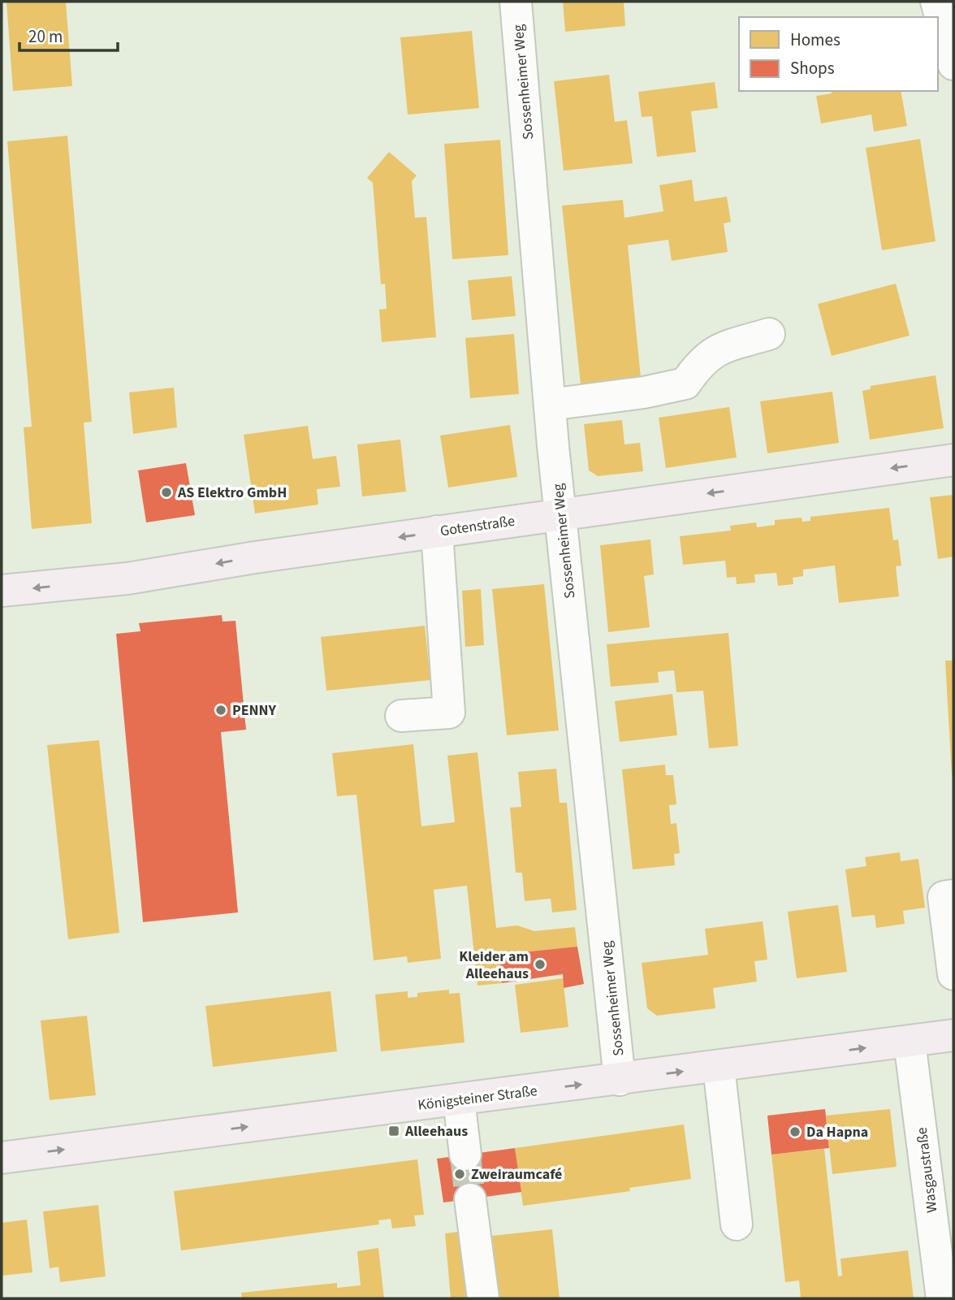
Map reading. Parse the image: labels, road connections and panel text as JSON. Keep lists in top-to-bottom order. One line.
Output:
{"streets":{"main road":["Gotenstraße","Königsteiner Straße"],"street":["Sossenheimer Weg","Wasgaustraße"]},"crossings":[["Sossenheimer Weg","Gotenstraße"],["Sossenheimer Weg","Königsteiner Straße"],["Königsteiner Straße","Wasgaustraße"]],"one_way":["Gotenstraße","Königsteiner Straße"],"places":{"other":["AS Elektro GmbH","PENNY","Kleider am Alleehaus","Da Hapna","Zweiraumcafé"],"transit":["Alleehaus"]},"legend":["Homes","Shops"],"scale_bar":"20 m"}
